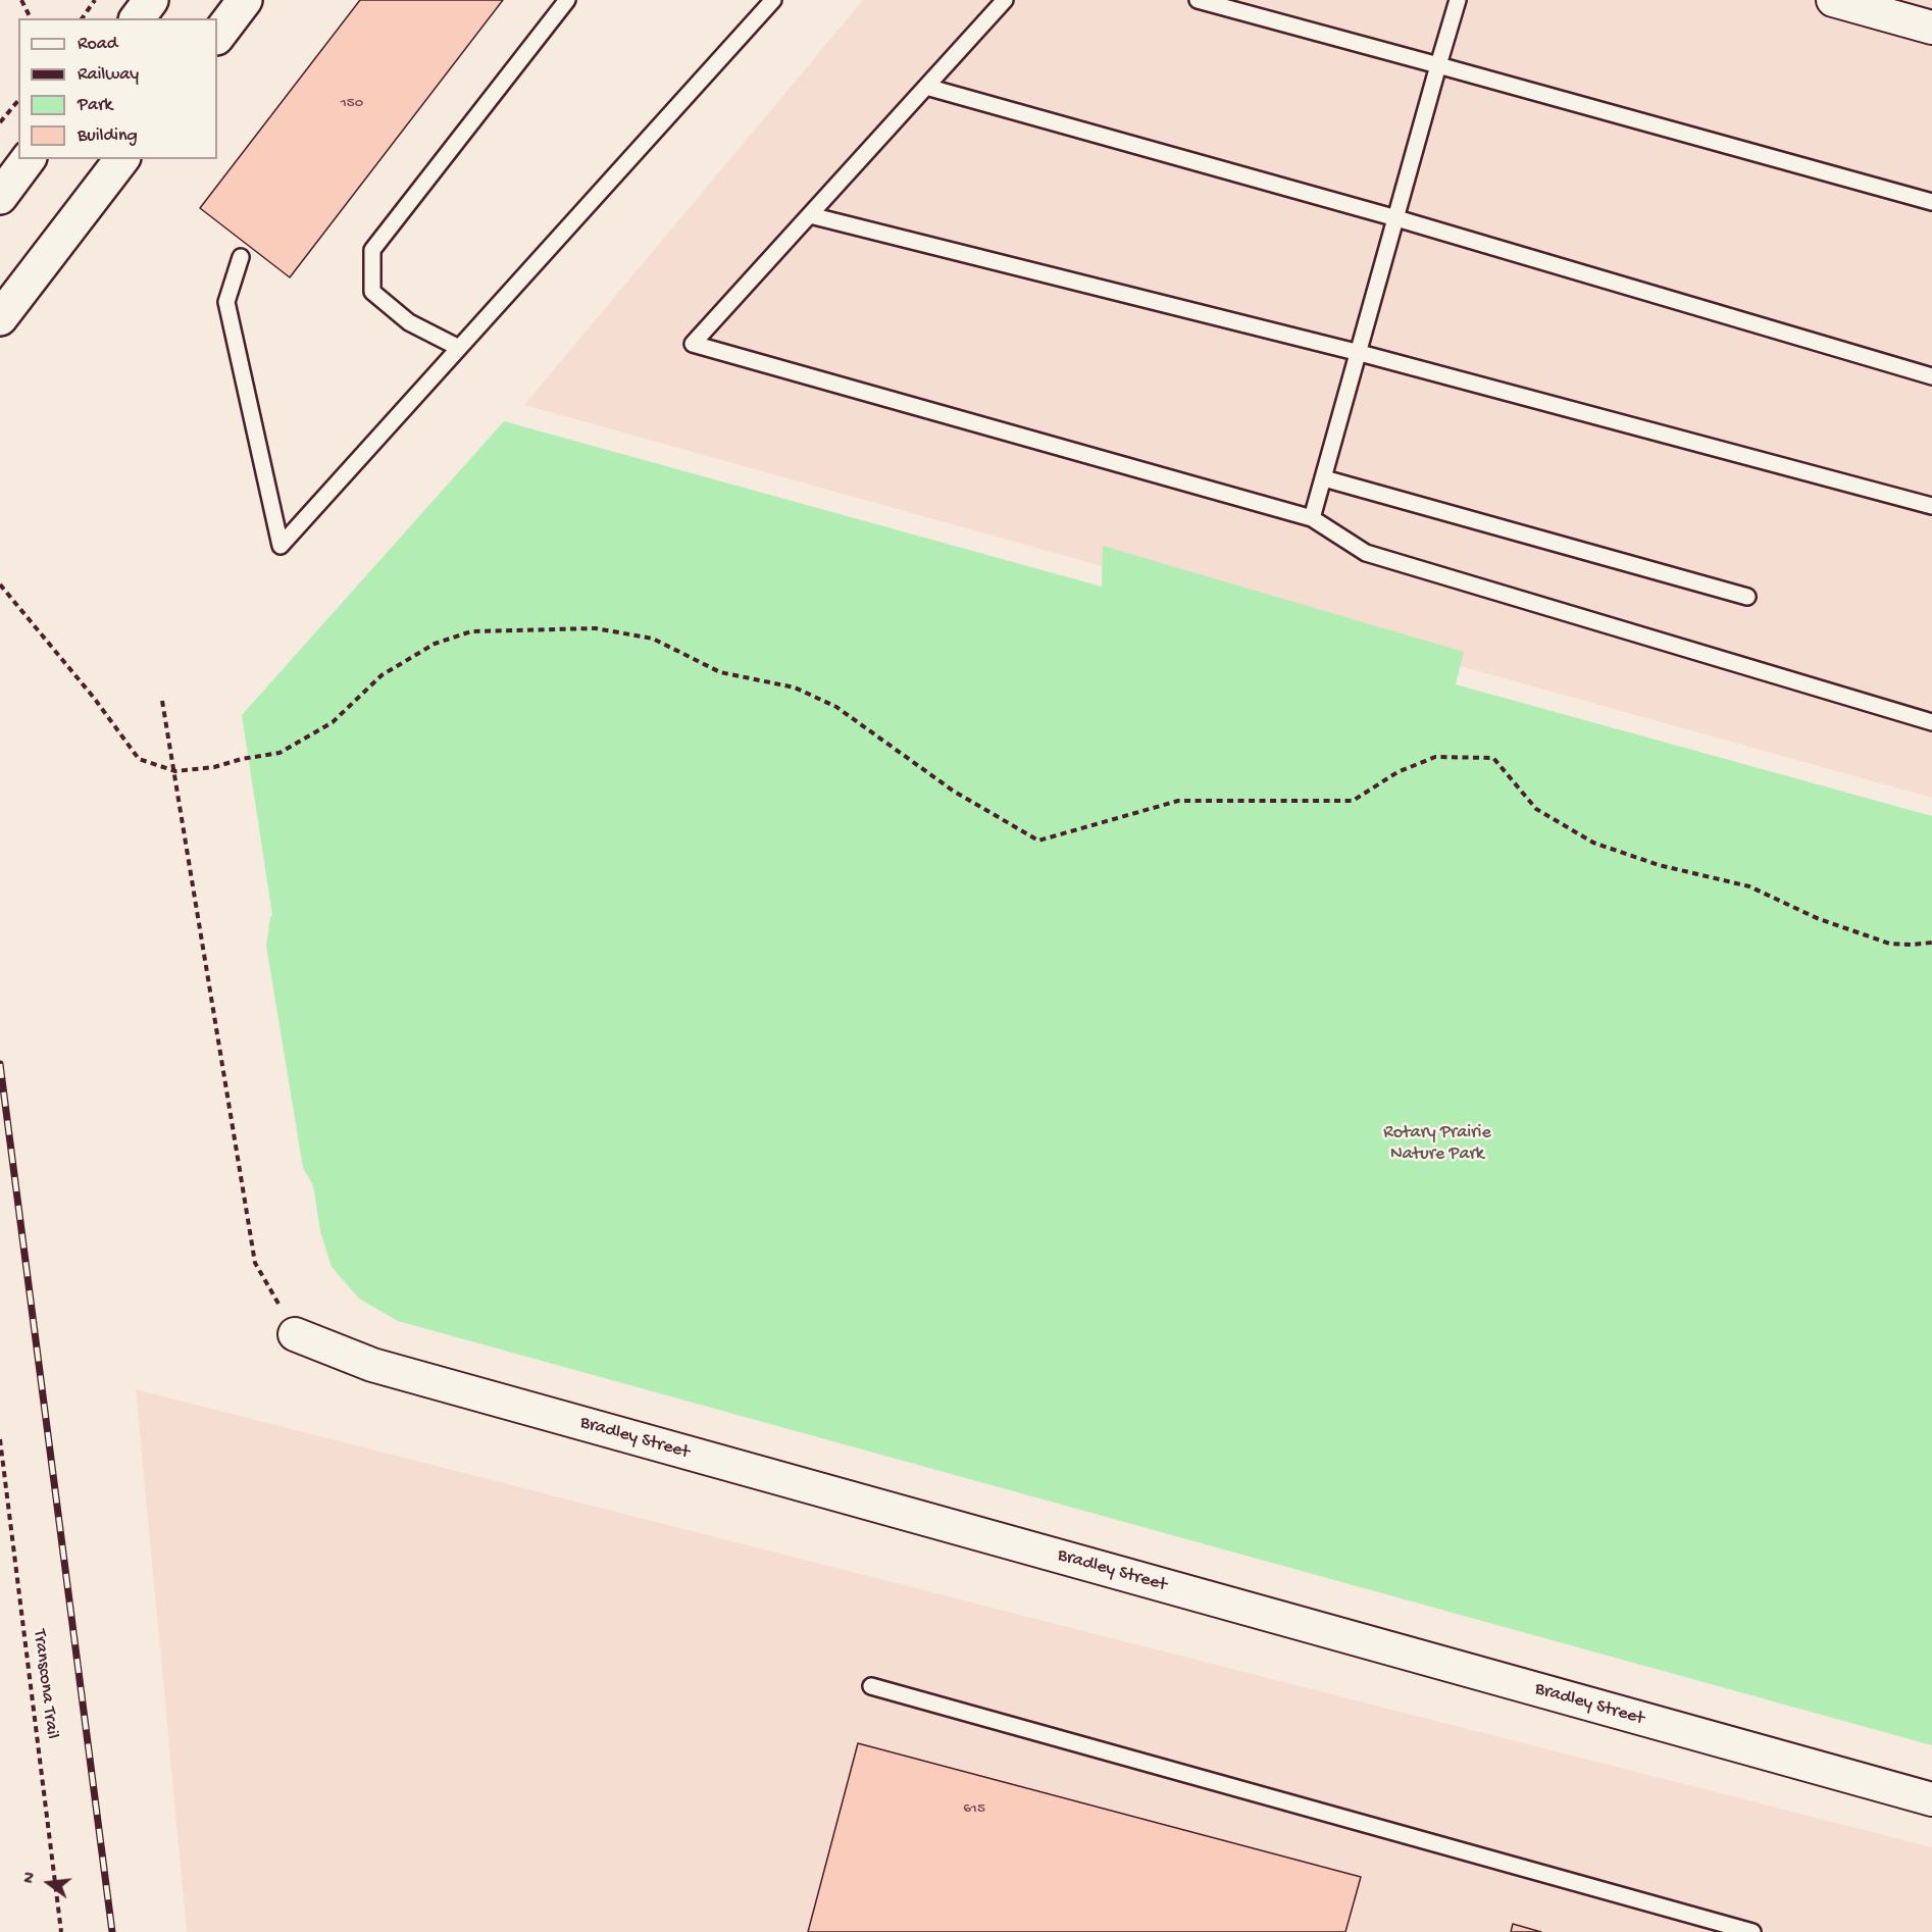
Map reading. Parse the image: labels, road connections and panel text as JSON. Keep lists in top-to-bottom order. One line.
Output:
{"streets":{"street":["Bradley Street"],"path":["Transcona Trail"]},"parks":["Rotary Prairie Nature Park"],"house_numbers":["150","615"],"legend":["Road","Railway","Park","Building"],"north":"left"}
